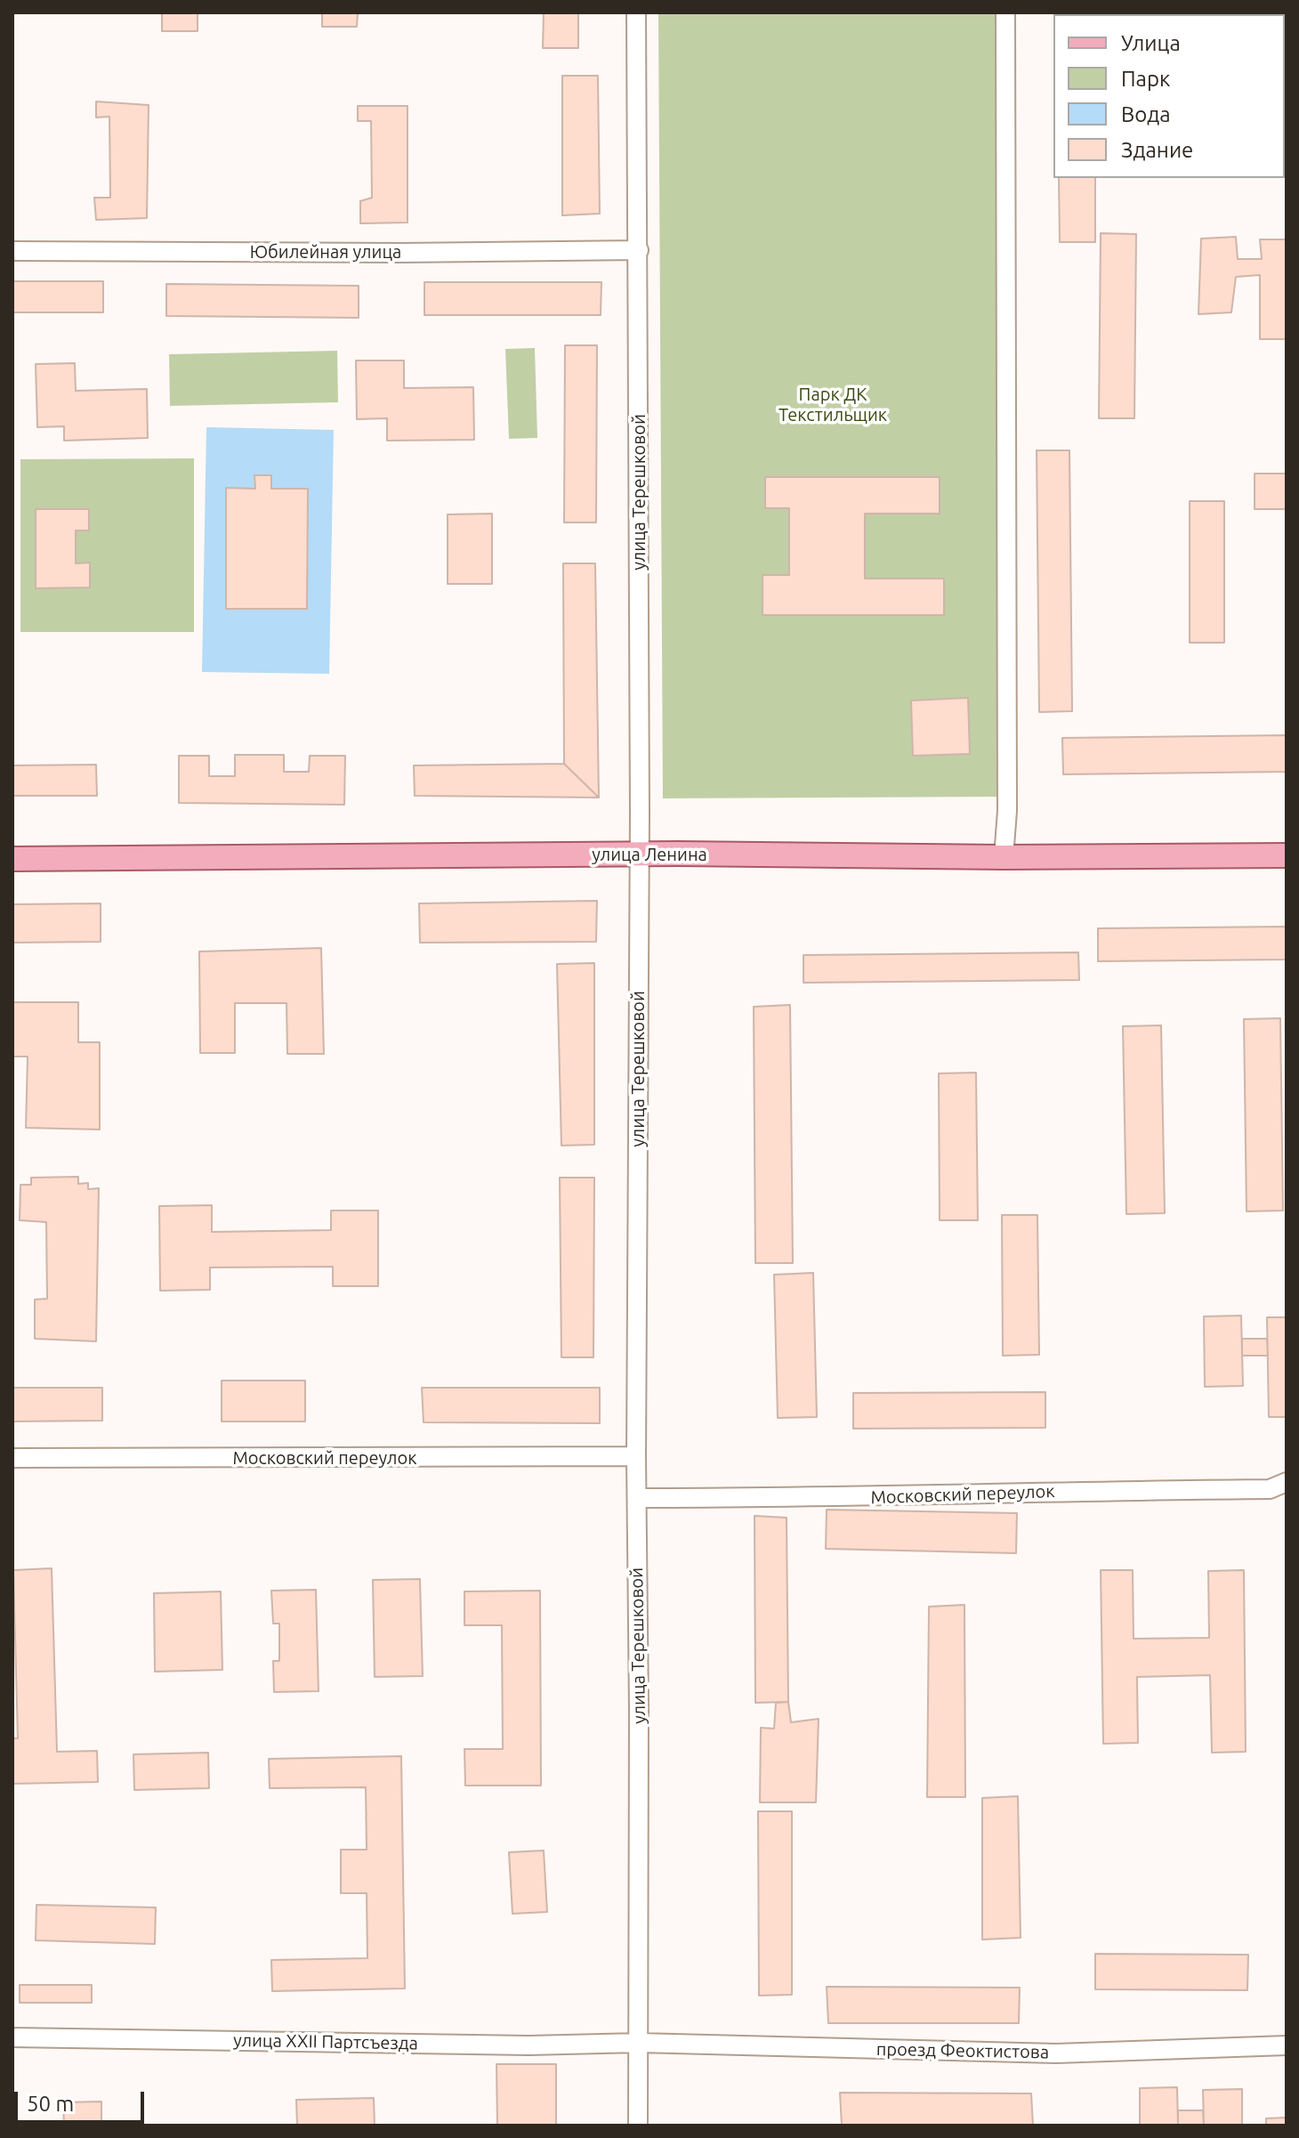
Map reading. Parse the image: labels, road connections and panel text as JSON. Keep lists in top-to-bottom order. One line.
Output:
{"streets":{"main road":["улица Ленина"],"street":["Юбилейная улица","улица Терешковой","Московский переулок","улица XXII Партсъезда","проезд Феоктистова"]},"crossings":[["Юбилейная улица","улица Терешковой"],["улица Терешковой","улица Ленина"],["улица Терешковой","Московский переулок"],["улица Терешковой","улица XXII Партсъезда"],["улица Терешковой","проезд Феоктистова"],["улица XXII Партсъезда","проезд Феоктистова"]],"parks":["Парк ДК Текстильщик"],"legend":["Улица","Парк","Вода","Здание"],"scale_bar":"50 m"}
